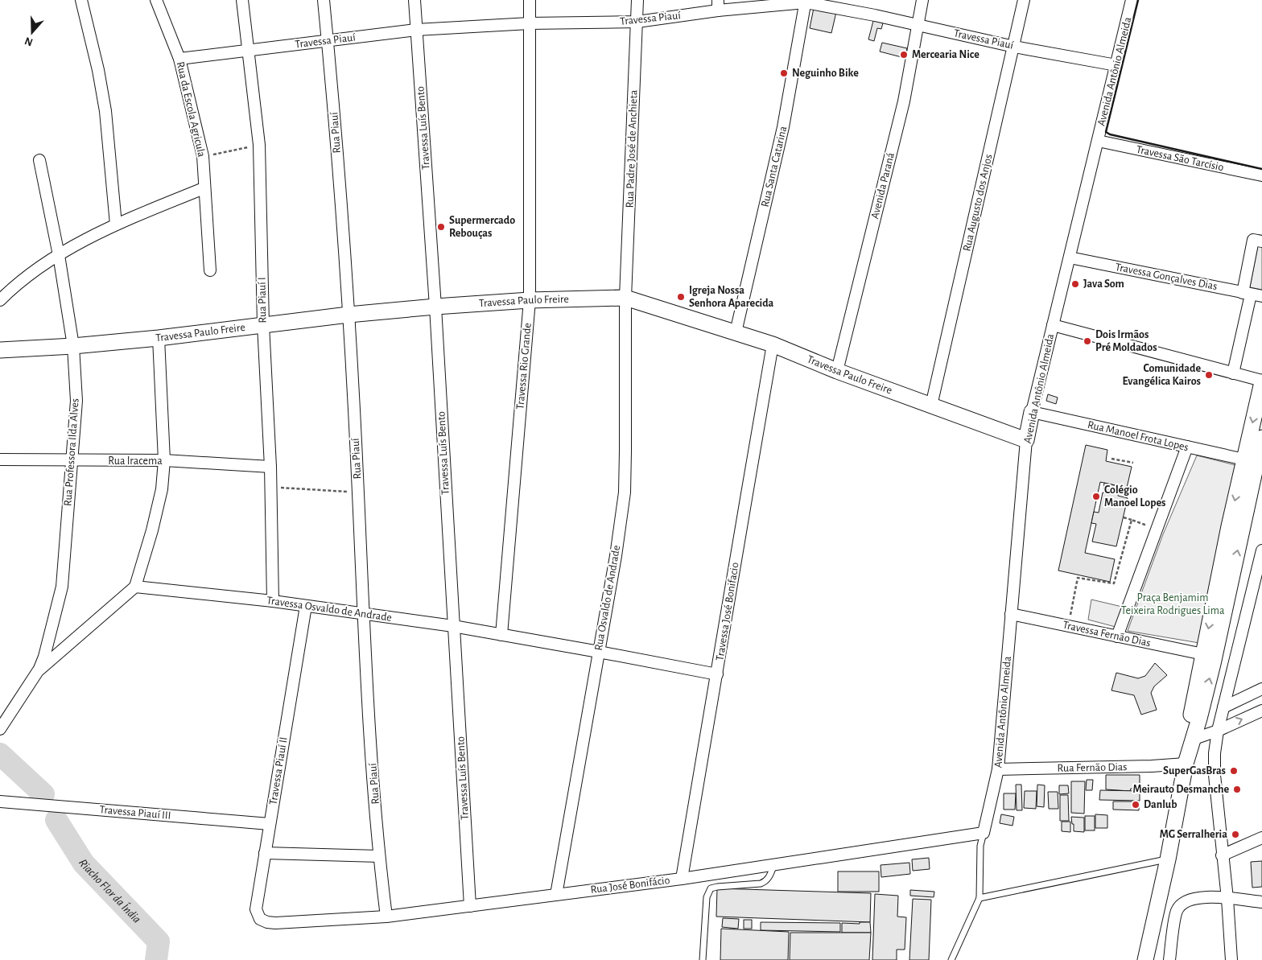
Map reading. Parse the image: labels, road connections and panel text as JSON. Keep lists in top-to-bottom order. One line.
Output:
{"streets":{"street":["Travessa Piauí","Avenida Antônio Almeida","Rua da Escola Agricula","Travessa Luís Bento","Rua Piauí","Rua Padre José de Anchieta","Travessa São Tarcísio","Rua Santa Catarina","Avenida Paraná","Rua Augusto dos Anjos","Travessa Gonçalves Dias","Rua Piauí I","Travessa Paulo Freire","Travessa Rio Grande","Rua Manoel Frota Lopes","Rua Professora Ilda Alves","Rua Iracema","Rua Osvaldo de Andrade","Travessa Osvaldo de Andrade","Travessa José Bonifacio","Travessa Fernão Dias","Rua Fernão Dias","Travessa Piauí II","Travessa Piauí III","Rua José Bonifácio"]},"crossings":[["Travessa Piauí","Avenida Antônio Almeida"],["Travessa Piauí","Rua da Escola Agricula"],["Travessa Piauí","Travessa Luís Bento"],["Travessa Piauí","Rua Piauí"],["Travessa Piauí","Rua Padre José de Anchieta"],["Travessa Piauí","Rua Santa Catarina"],["Travessa Piauí","Avenida Paraná"],["Travessa Piauí","Rua Augusto dos Anjos"],["Travessa Piauí","Rua Piauí I"],["Travessa Piauí","Travessa Rio Grande"],["Avenida Antônio Almeida","Travessa São Tarcísio"],["Avenida Antônio Almeida","Travessa Gonçalves Dias"],["Avenida Antônio Almeida","Travessa Paulo Freire"],["Avenida Antônio Almeida","Rua Manoel Frota Lopes"],["Avenida Antônio Almeida","Travessa Fernão Dias"],["Avenida Antônio Almeida","Rua Fernão Dias"],["Avenida Antônio Almeida","Rua José Bonifácio"],["Travessa Luís Bento","Travessa Paulo Freire"],["Travessa Luís Bento","Travessa Osvaldo de Andrade"],["Travessa Luís Bento","Rua José Bonifácio"],["Rua Piauí","Travessa Paulo Freire"],["Rua Piauí","Travessa Osvaldo de Andrade"],["Rua Piauí","Rua José Bonifácio"],["Rua Padre José de Anchieta","Travessa Paulo Freire"],["Rua Padre José de Anchieta","Rua Osvaldo de Andrade"],["Rua Santa Catarina","Travessa Paulo Freire"],["Avenida Paraná","Travessa Paulo Freire"],["Rua Augusto dos Anjos","Travessa Paulo Freire"],["Rua Piauí I","Travessa Paulo Freire"],["Rua Piauí I","Rua Iracema"],["Rua Piauí I","Travessa Osvaldo de Andrade"],["Travessa Paulo Freire","Travessa Rio Grande"],["Travessa Paulo Freire","Rua Professora Ilda Alves"],["Travessa Paulo Freire","Rua Osvaldo de Andrade"],["Travessa Paulo Freire","Travessa José Bonifacio"],["Travessa Rio Grande","Travessa Osvaldo de Andrade"],["Rua Professora Ilda Alves","Rua Iracema"],["Rua Osvaldo de Andrade","Travessa Osvaldo de Andrade"],["Rua Osvaldo de Andrade","Rua José Bonifácio"],["Travessa Osvaldo de Andrade","Travessa José Bonifacio"],["Travessa Osvaldo de Andrade","Travessa Piauí II"],["Travessa José Bonifacio","Rua José Bonifácio"],["Travessa Piauí II","Travessa Piauí III"],["Travessa Piauí II","Rua José Bonifácio"]],"water":["Riacho Flor da Índia"],"parks":["Praça Benjamim Teixeira Rodrigues Lima"],"places":["Mercearia Nice","Neguinho Bike","Supermercado Rebouças","Java Som","Igreja Nossa Senhora Aparecida","Dois Irmãos Pré Moldados","Comunidade Evangélica Kairos","Colégio Manoel Lopes","SuperGasBras","Meirauto Desmanche","Danlub","MG Serralheria"],"north":"bottom"}
